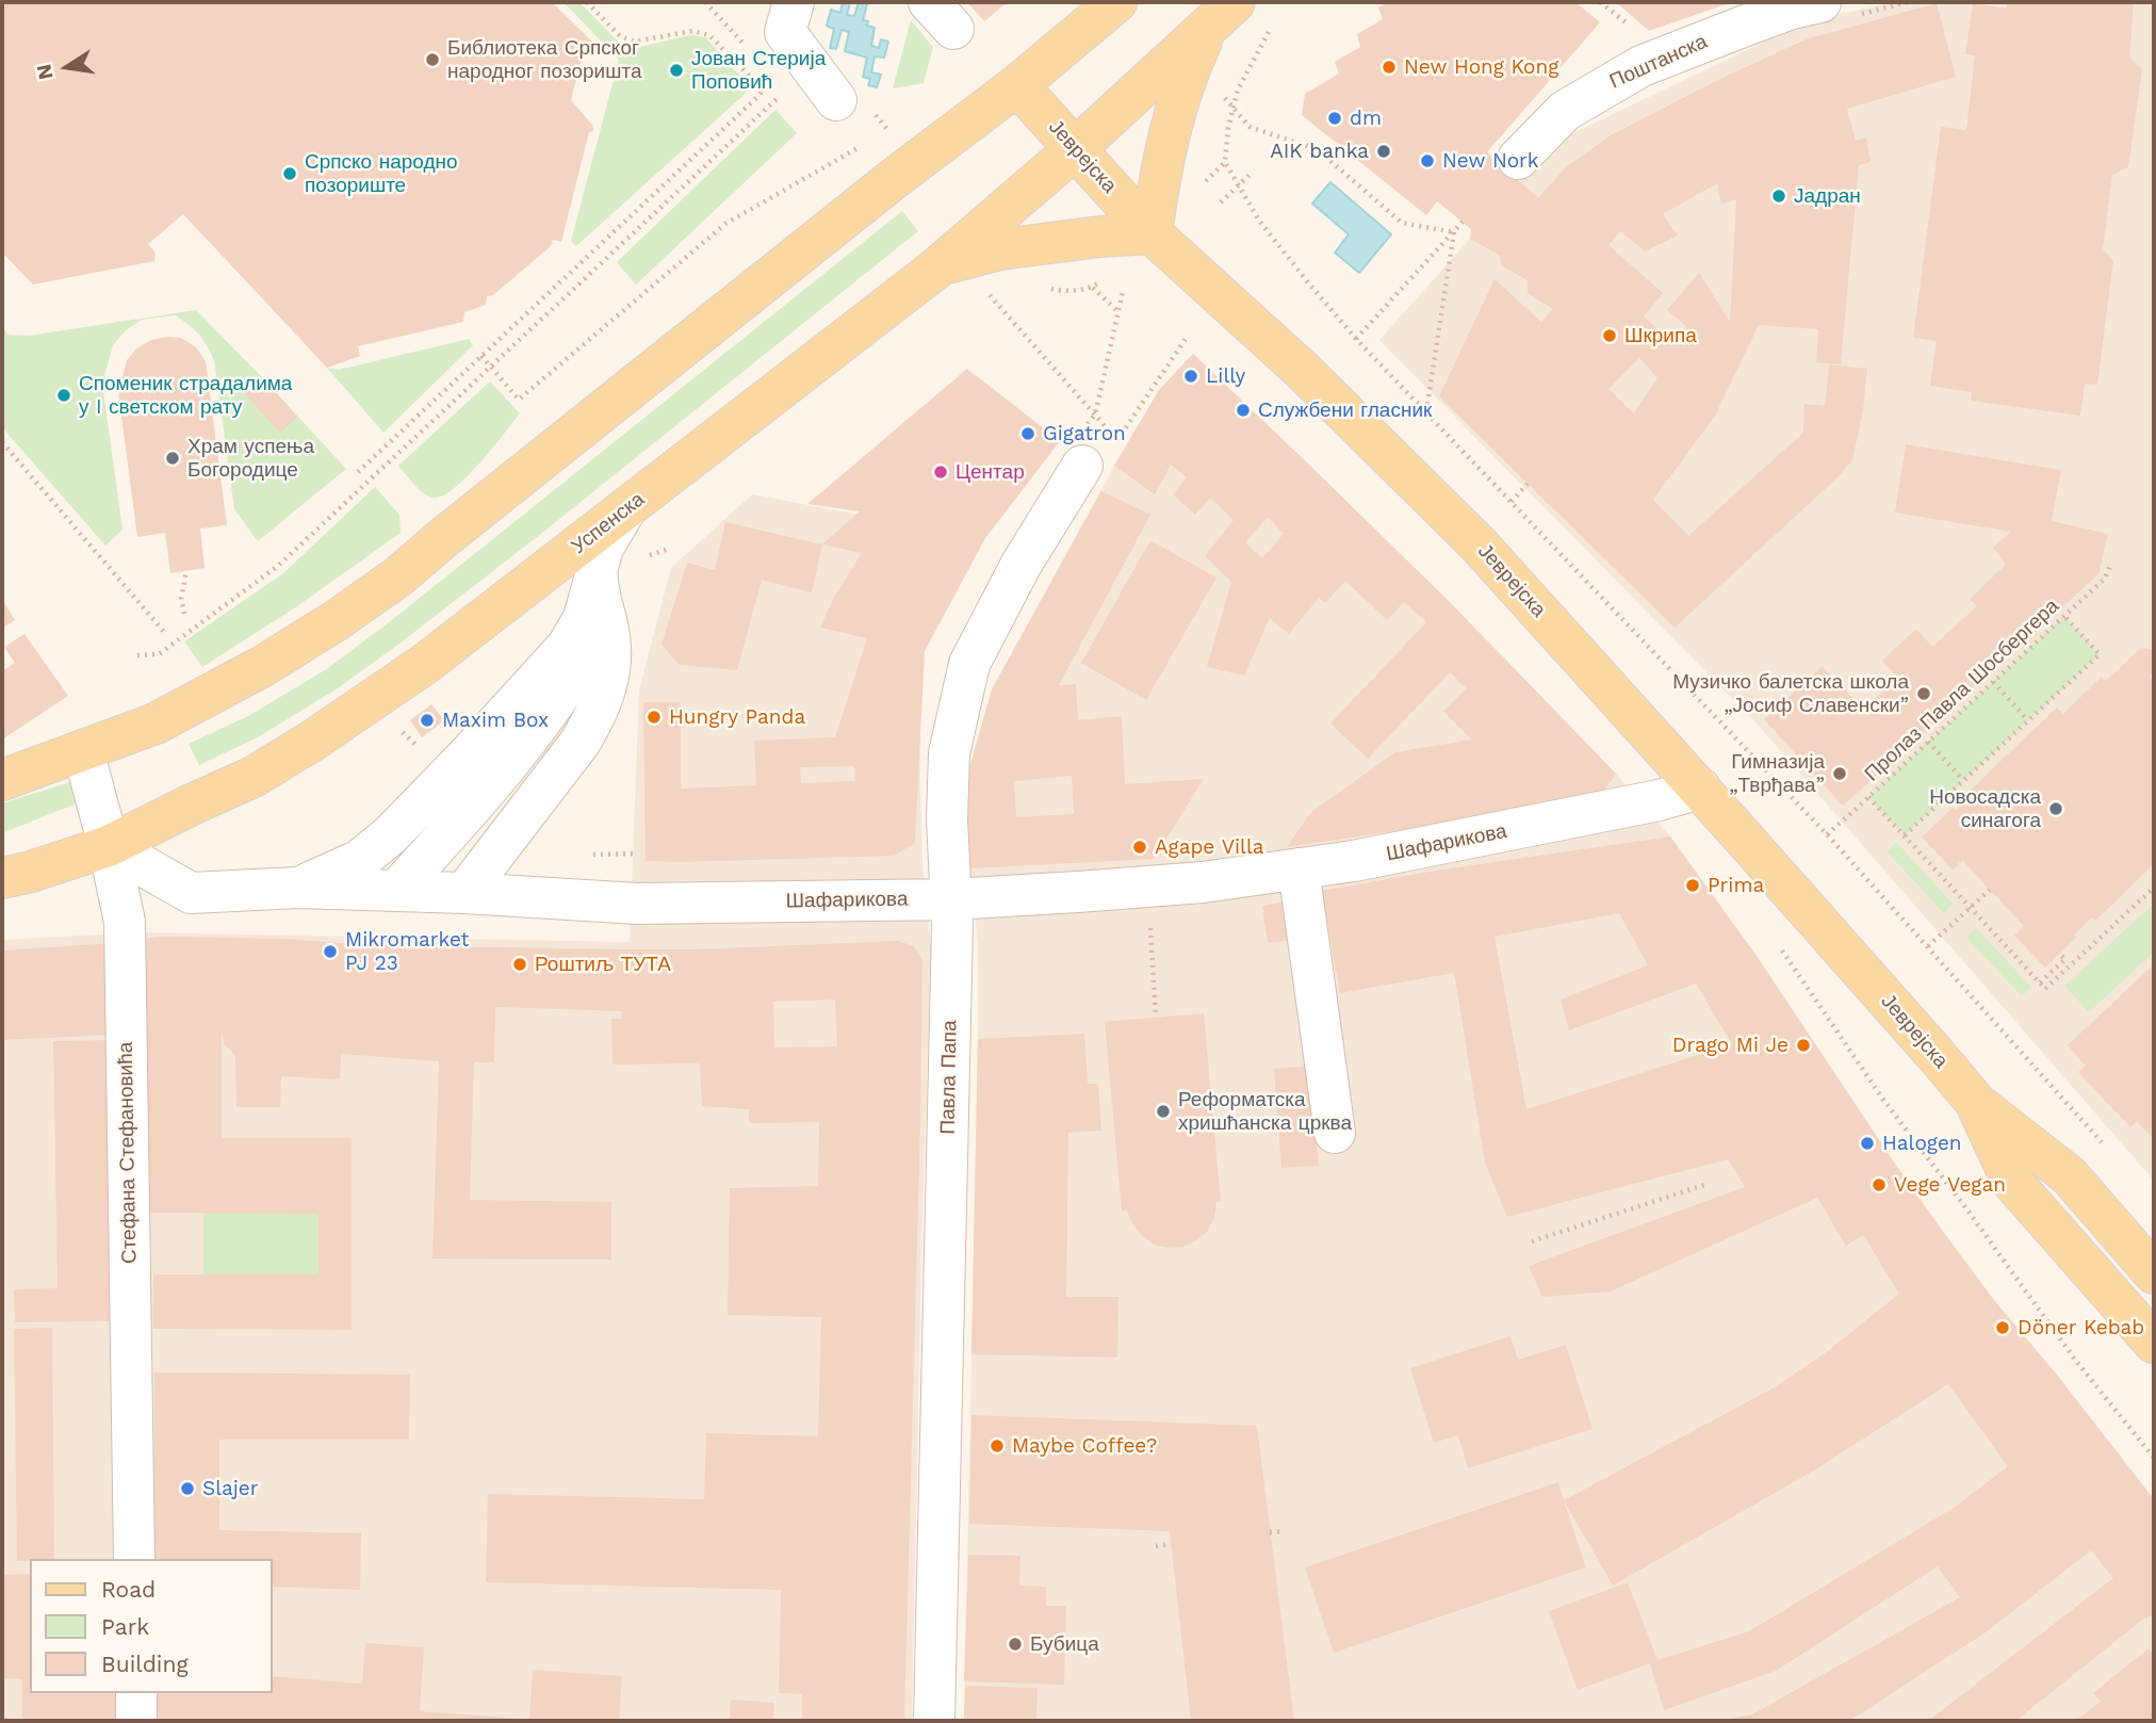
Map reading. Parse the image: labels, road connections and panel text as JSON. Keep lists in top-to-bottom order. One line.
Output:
{"streets":{"main road":["Јеврејска","Успенска"],"street":["Поштанска","Шафарикова","Павла Папа","Стефана Стефановића"],"path":["Пролаз Павла Шосбергера"]},"crossings":[["Јеврејска","Успенска"],["Јеврејска","Шафарикова"],["Успенска","Шафарикова"],["Успенска","Стефана Стефановића"],["Шафарикова","Павла Папа"],["Шафарикова","Стефана Стефановића"]],"places":["Библиотека Српског народног позоришта","New Hong Kong","Јован Стерија Поповић","dm","AIK banka","New Nork","Српско народно позориште","Јадран","Шкрипа","Lilly","Споменик страдалима у I светском рату","Службени гласник","Gigatron","Храм успења Богородице","Центар","Музичко балетска школа „Јосиф Славенски”","Hungry Panda","Maxim Box","Гимназија „Тврђава”","Новосадска синагога","Agape Villa","Prima","Mikromarket PJ 23","Роштиљ ТУТА","Drago Mi Je","Реформатска хришћанска црква","Halogen","Vege Vegan","Döner Kebab","Maybe Coffee?","Slajer","Бубица"],"legend":["Road","Park","Building"],"north":"left"}
